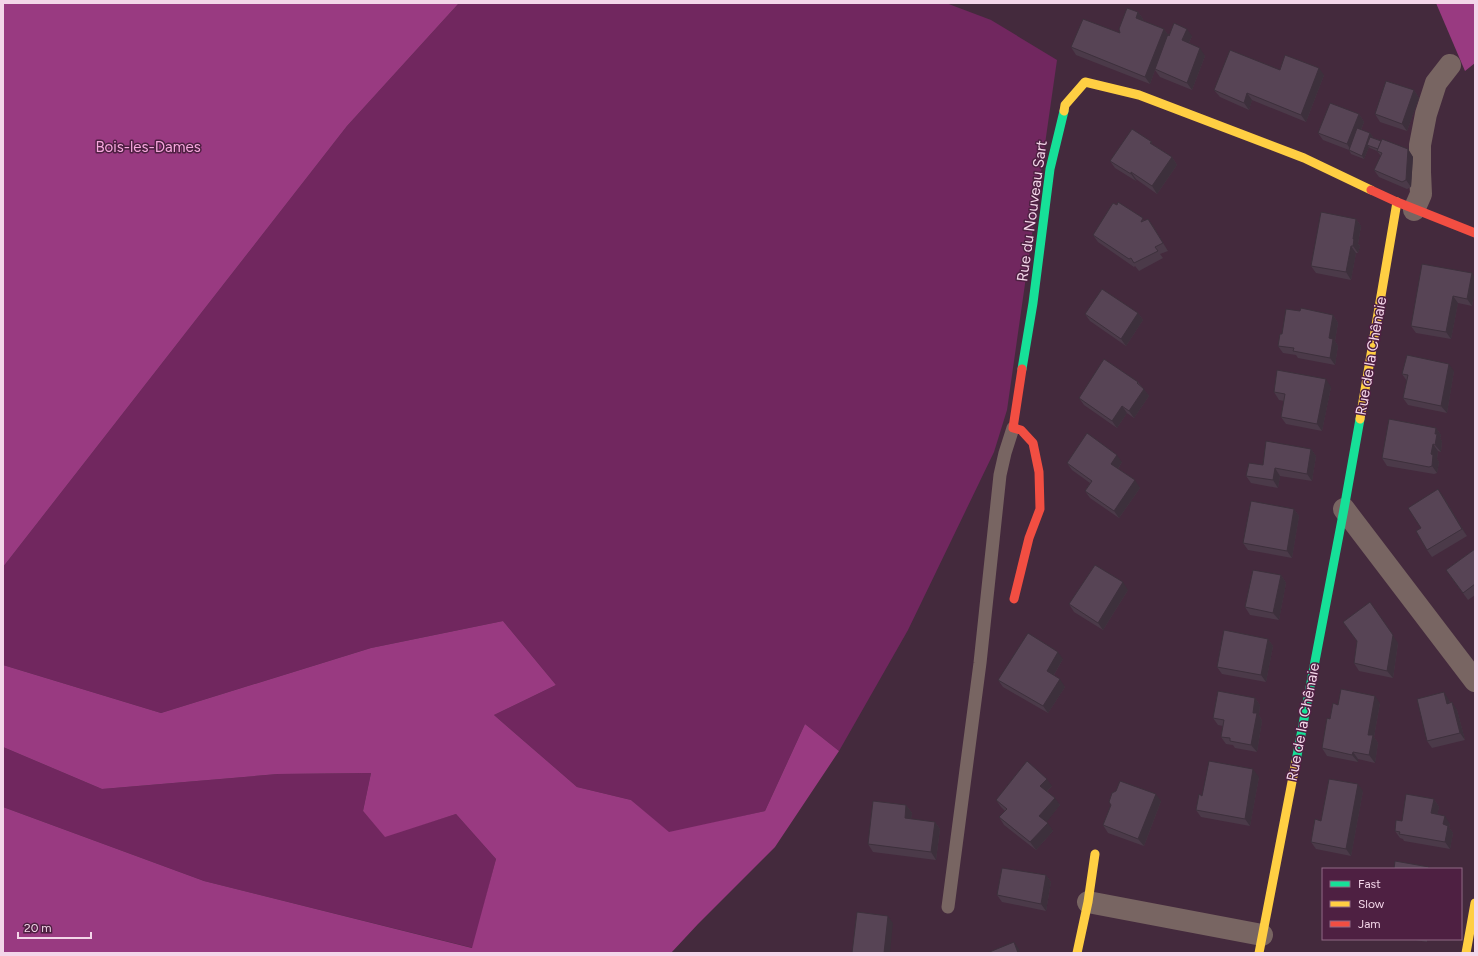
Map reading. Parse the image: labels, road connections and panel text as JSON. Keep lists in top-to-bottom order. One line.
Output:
{"streets":{"street":["Rue du Nouveau Sart","Rue de la Chênaie"]},"crossings":[["Rue du Nouveau Sart","Rue de la Chênaie"]],"parks":["Bois-les-Dames"],"legend":["Fast","Slow","Jam"],"scale_bar":"20 m"}
